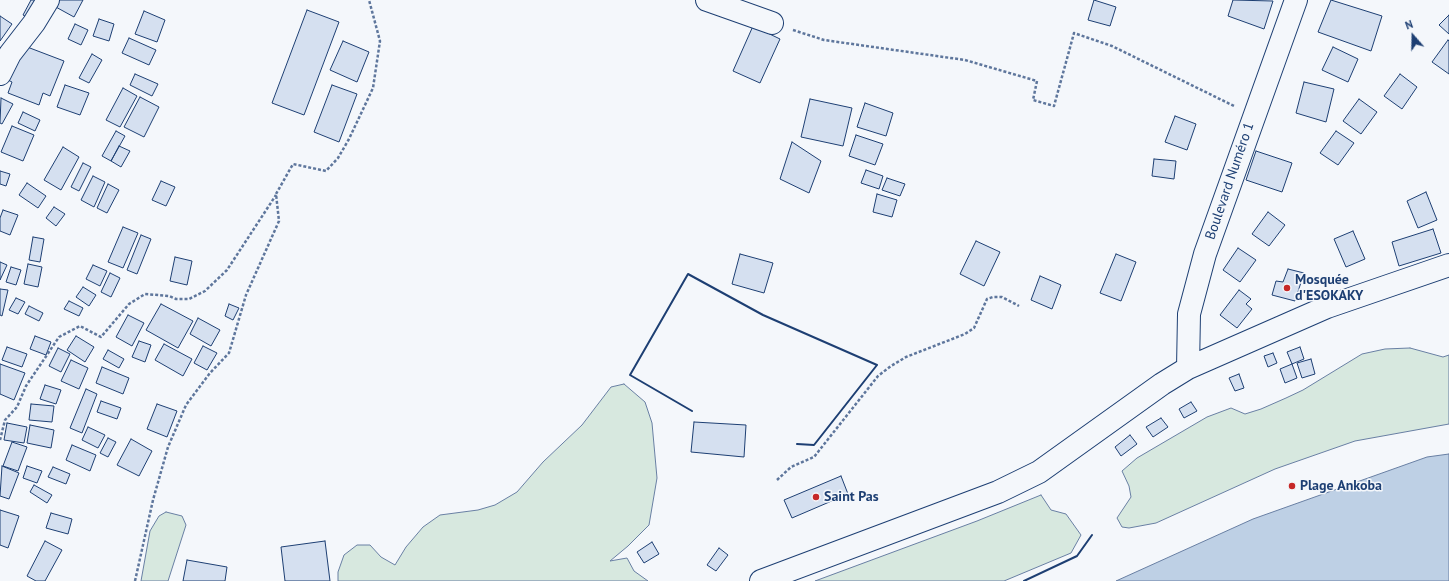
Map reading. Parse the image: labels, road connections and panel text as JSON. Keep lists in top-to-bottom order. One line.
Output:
{"streets":{"main road":["Boulevard Numéro 1"]},"places":["Mosquée d'ESOKAKY","Plage Ankoba","Saint Pas"],"north":"top"}
